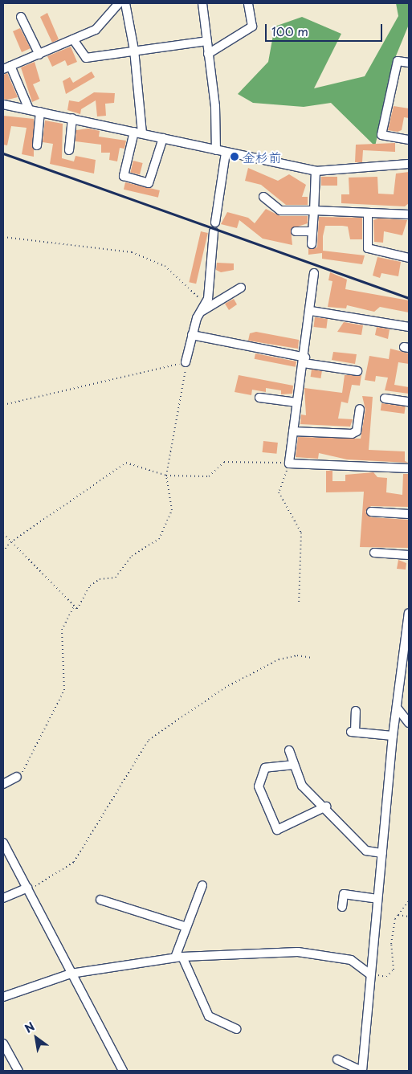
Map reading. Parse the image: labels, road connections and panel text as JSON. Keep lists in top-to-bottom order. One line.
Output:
{"places":["金杉前"],"scale_bar":"100 m","north":"top left"}
